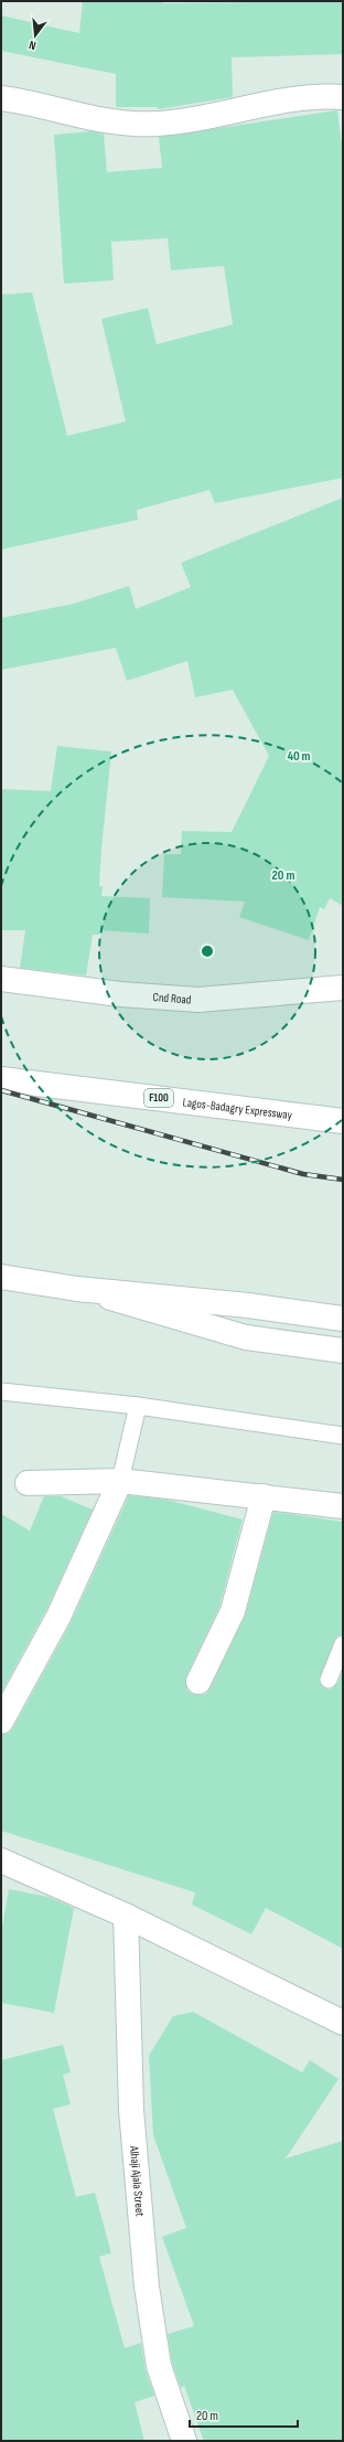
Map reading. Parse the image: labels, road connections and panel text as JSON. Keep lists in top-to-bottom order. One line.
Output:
{"streets":{"main road":["Cnd Road","F100","Lagos-Badagry Expressway","Alhaji Ajala Street"]},"crossings":[["F100","Lagos-Badagry Expressway"]],"scale_bar":"20 m","north":"bottom","rings":["40 m","20 m"]}
